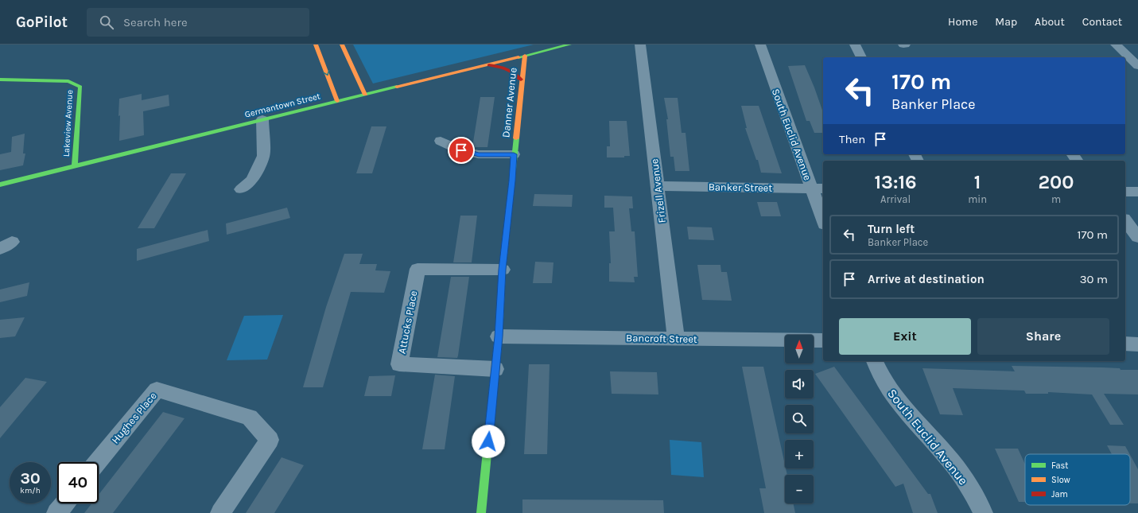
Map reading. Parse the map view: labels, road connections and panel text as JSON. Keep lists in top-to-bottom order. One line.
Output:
{"streets":{"main road":["Danner Avenue","Germantown Street","Lakeview Avenue"],"street":["South Euclid Avenue","Banker Street","Frizell Avenue","Attucks Place","Bancroft Street","Hughes Place"]},"crossings":[["Danner Avenue","Germantown Street"],["Danner Avenue","Attucks Place"],["Danner Avenue","Bancroft Street"],["Germantown Street","Lakeview Avenue"],["South Euclid Avenue","Banker Street"],["Banker Street","Frizell Avenue"],["Frizell Avenue","Bancroft Street"]],"legend":["Fast","Slow","Jam"],"north":"top","page":{"header":"GoPilot","search":"Search here","nav":["Home","Map","About","Contact"],"turn":["170 m","Banker Place"],"then":"Then","eta":["13:16","Arrival","1","min","200","m"],"list":[{"name":"Turn left","note":"Banker Place","value":"170 m"},{"name":"Arrive at destination","value":"30 m"}],"buttons":["Exit","Share"],"map_buttons":["+","−"],"speed":"30 km/h","limit":"40"}}
